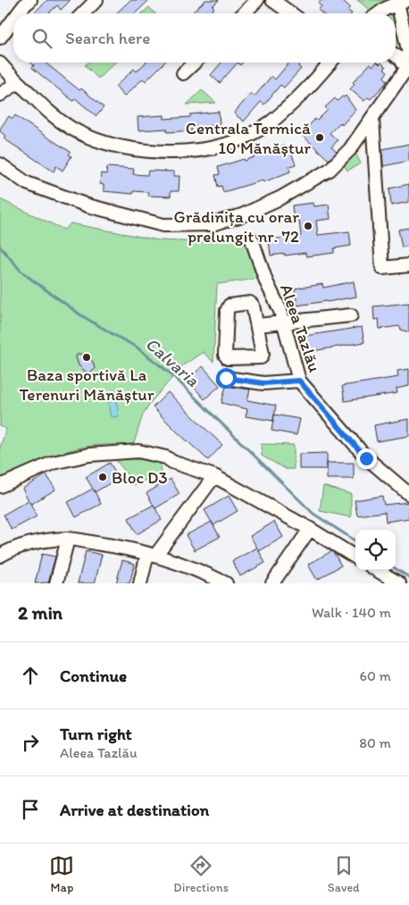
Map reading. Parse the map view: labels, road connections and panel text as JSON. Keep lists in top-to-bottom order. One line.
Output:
{"streets":{"street":["Aleea Tazlău"]},"water":["Calvaria"],"places":["Centrala Termică 10 Mănăștur","Grădinița cu orar prelungit nr. 72","Baza sportivă La Terenuri Mănăștur","Bloc D3"],"page":{"search":"Search here","heading":["2 min","Walk · 140 m"],"list":[["Continue","60 m"],["Turn right","Aleea Tazlău","80 m"],"Arrive at destination"],"nav":["Map","Directions","Saved"]}}
